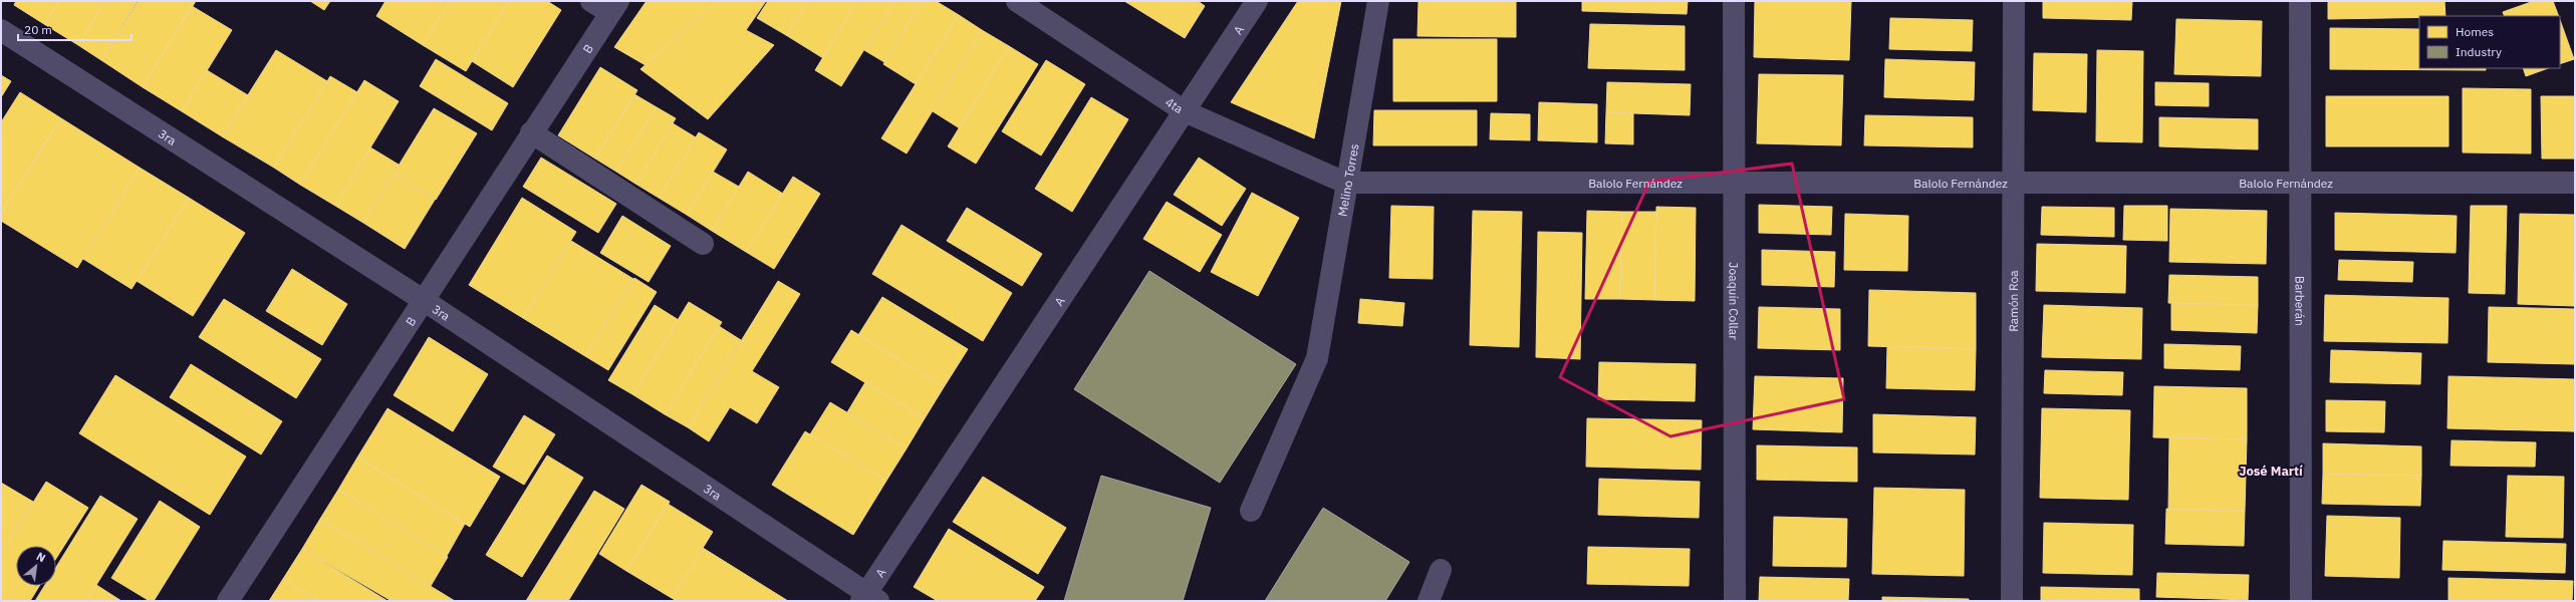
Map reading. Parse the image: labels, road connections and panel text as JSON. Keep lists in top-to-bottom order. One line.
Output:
{"streets":{"street":["A","B","4ta","3ra","Melino Torres","Balolo Fernández","Joaquín Collar","Ramón Roa","Barberán"]},"crossings":[["A","4ta"],["A","3ra"],["B","3ra"],["4ta","Melino Torres"],["4ta","Balolo Fernández"],["Melino Torres","Balolo Fernández"],["Balolo Fernández","Joaquín Collar"],["Balolo Fernández","Ramón Roa"],["Balolo Fernández","Barberán"]],"districts":["José Martí"],"legend":["Homes","Industry"],"scale_bar":"20 m","north":"top right"}
